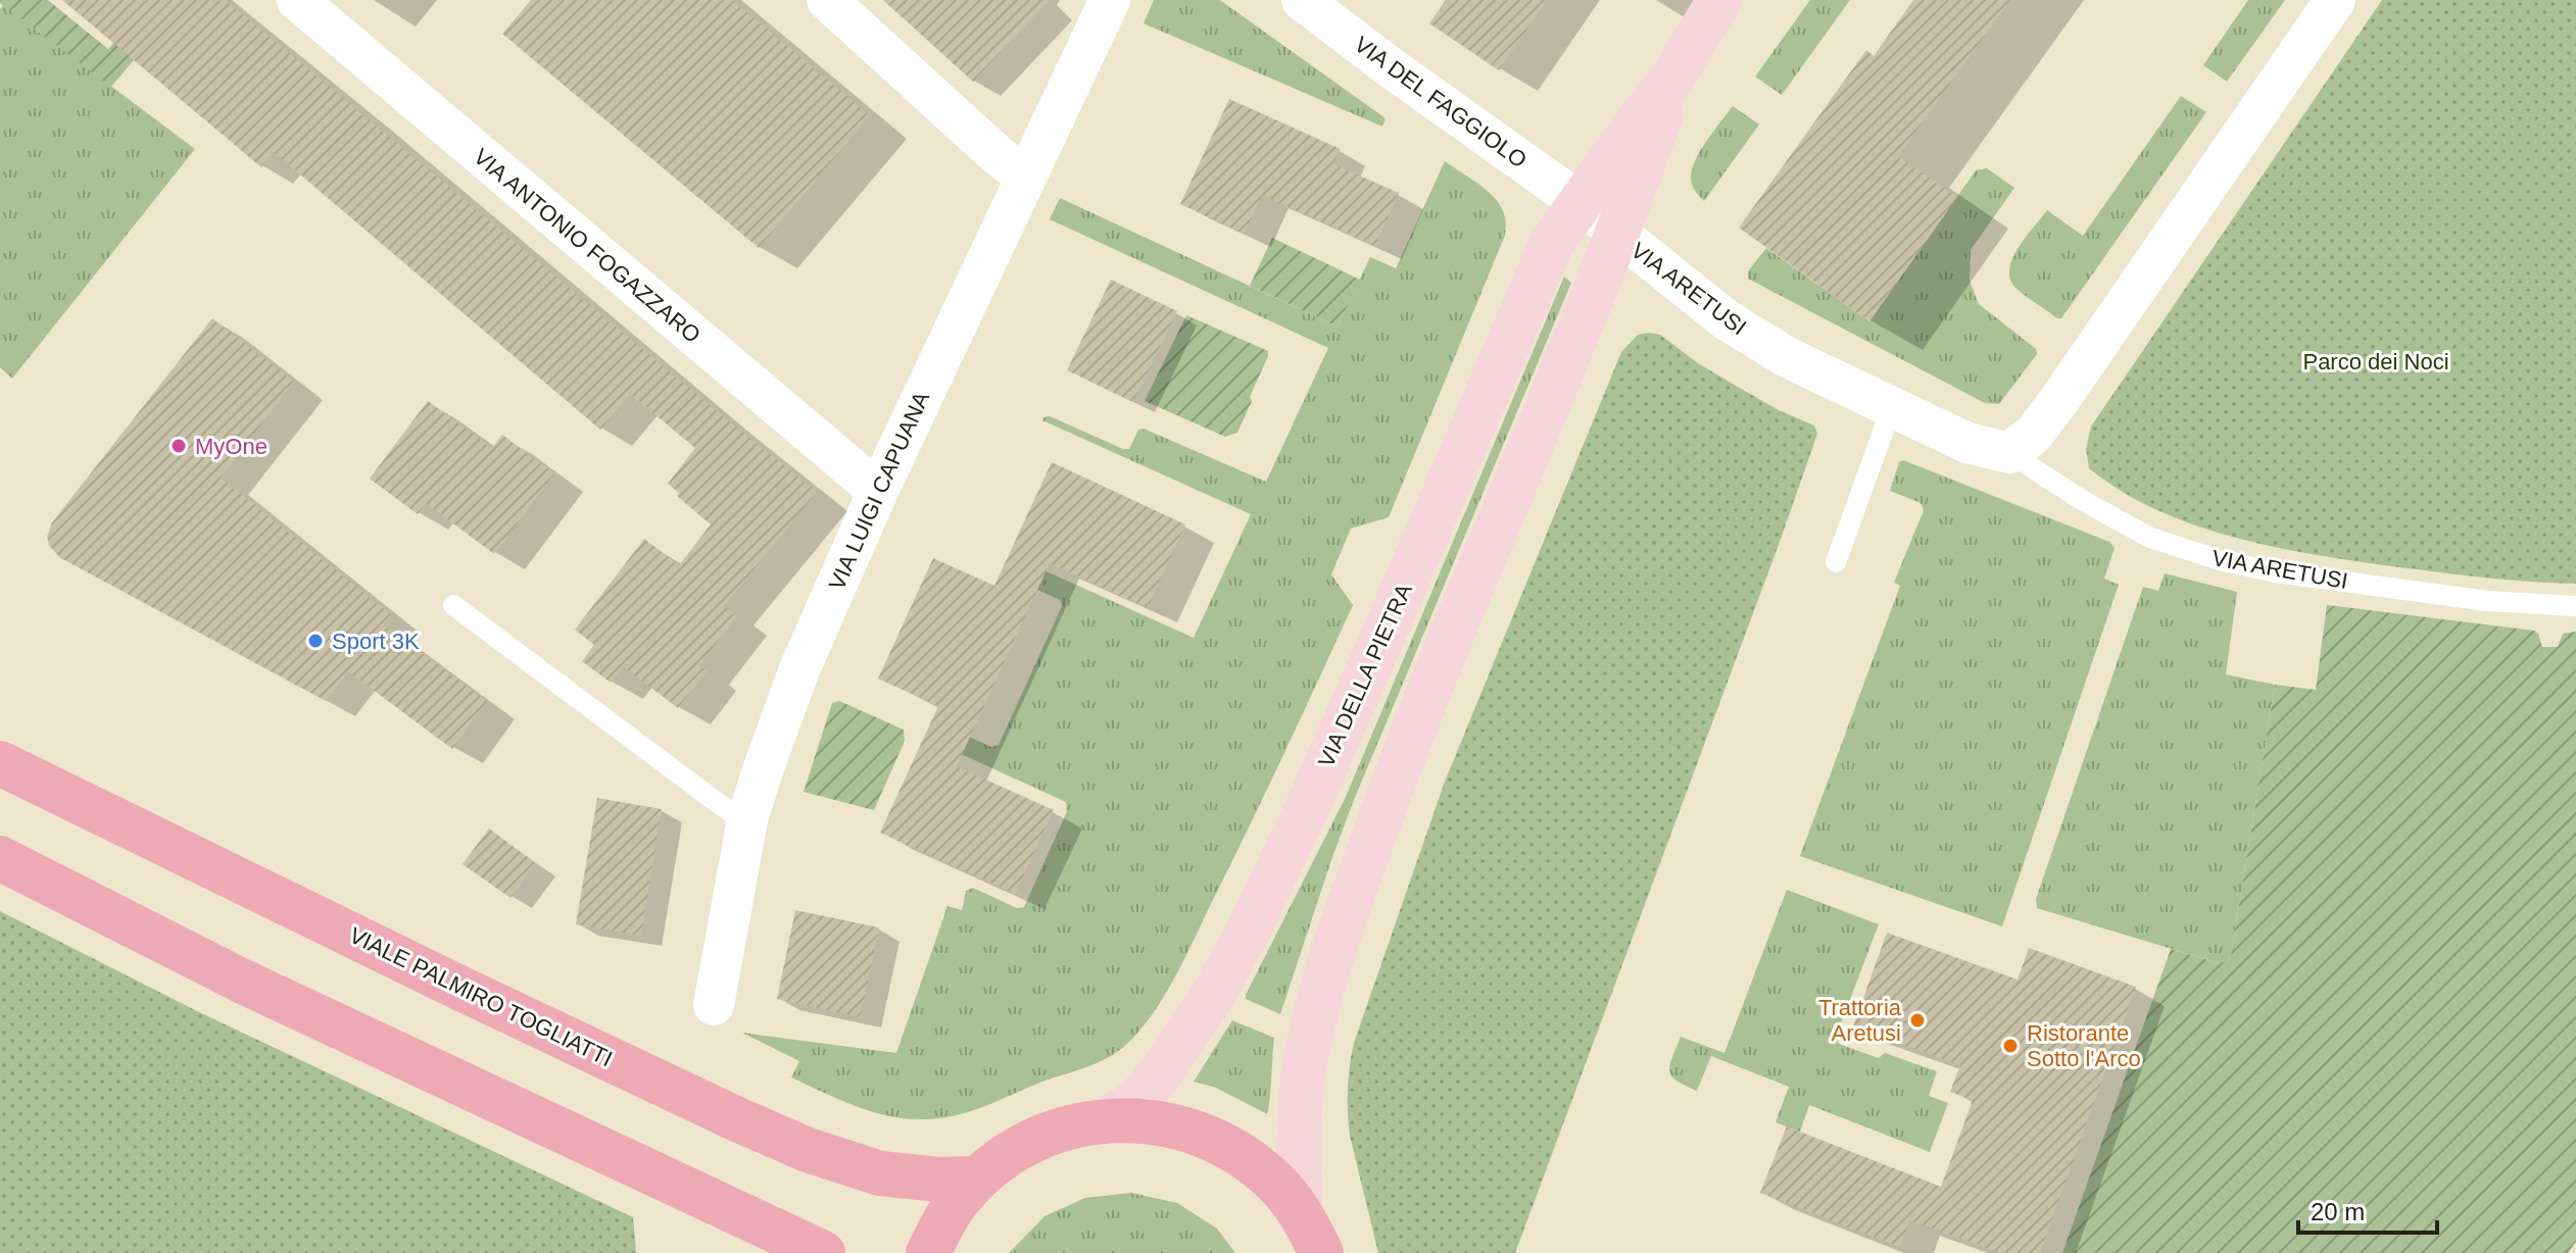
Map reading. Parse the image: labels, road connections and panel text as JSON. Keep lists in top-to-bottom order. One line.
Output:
{"streets":{"main road":["VIA DELLA PIETRA","VIALE PALMIRO TOGLIATTI"],"street":["VIA DEL FAGGIOLO","VIA ANTONIO FOGAZZARO","VIA ARETUSI","VIA LUIGI CAPUANA"]},"crossings":[["VIA DEL FAGGIOLO","VIA DELLA PIETRA"],["VIA ANTONIO FOGAZZARO","VIA LUIGI CAPUANA"],["VIA ARETUSI","VIA DELLA PIETRA"]],"parks":["Parco dei Noci"],"places":["MyOne","Sport 3K","Trattoria Aretusi","Ristorante Sotto l'Arco"],"scale_bar":"20 m"}
